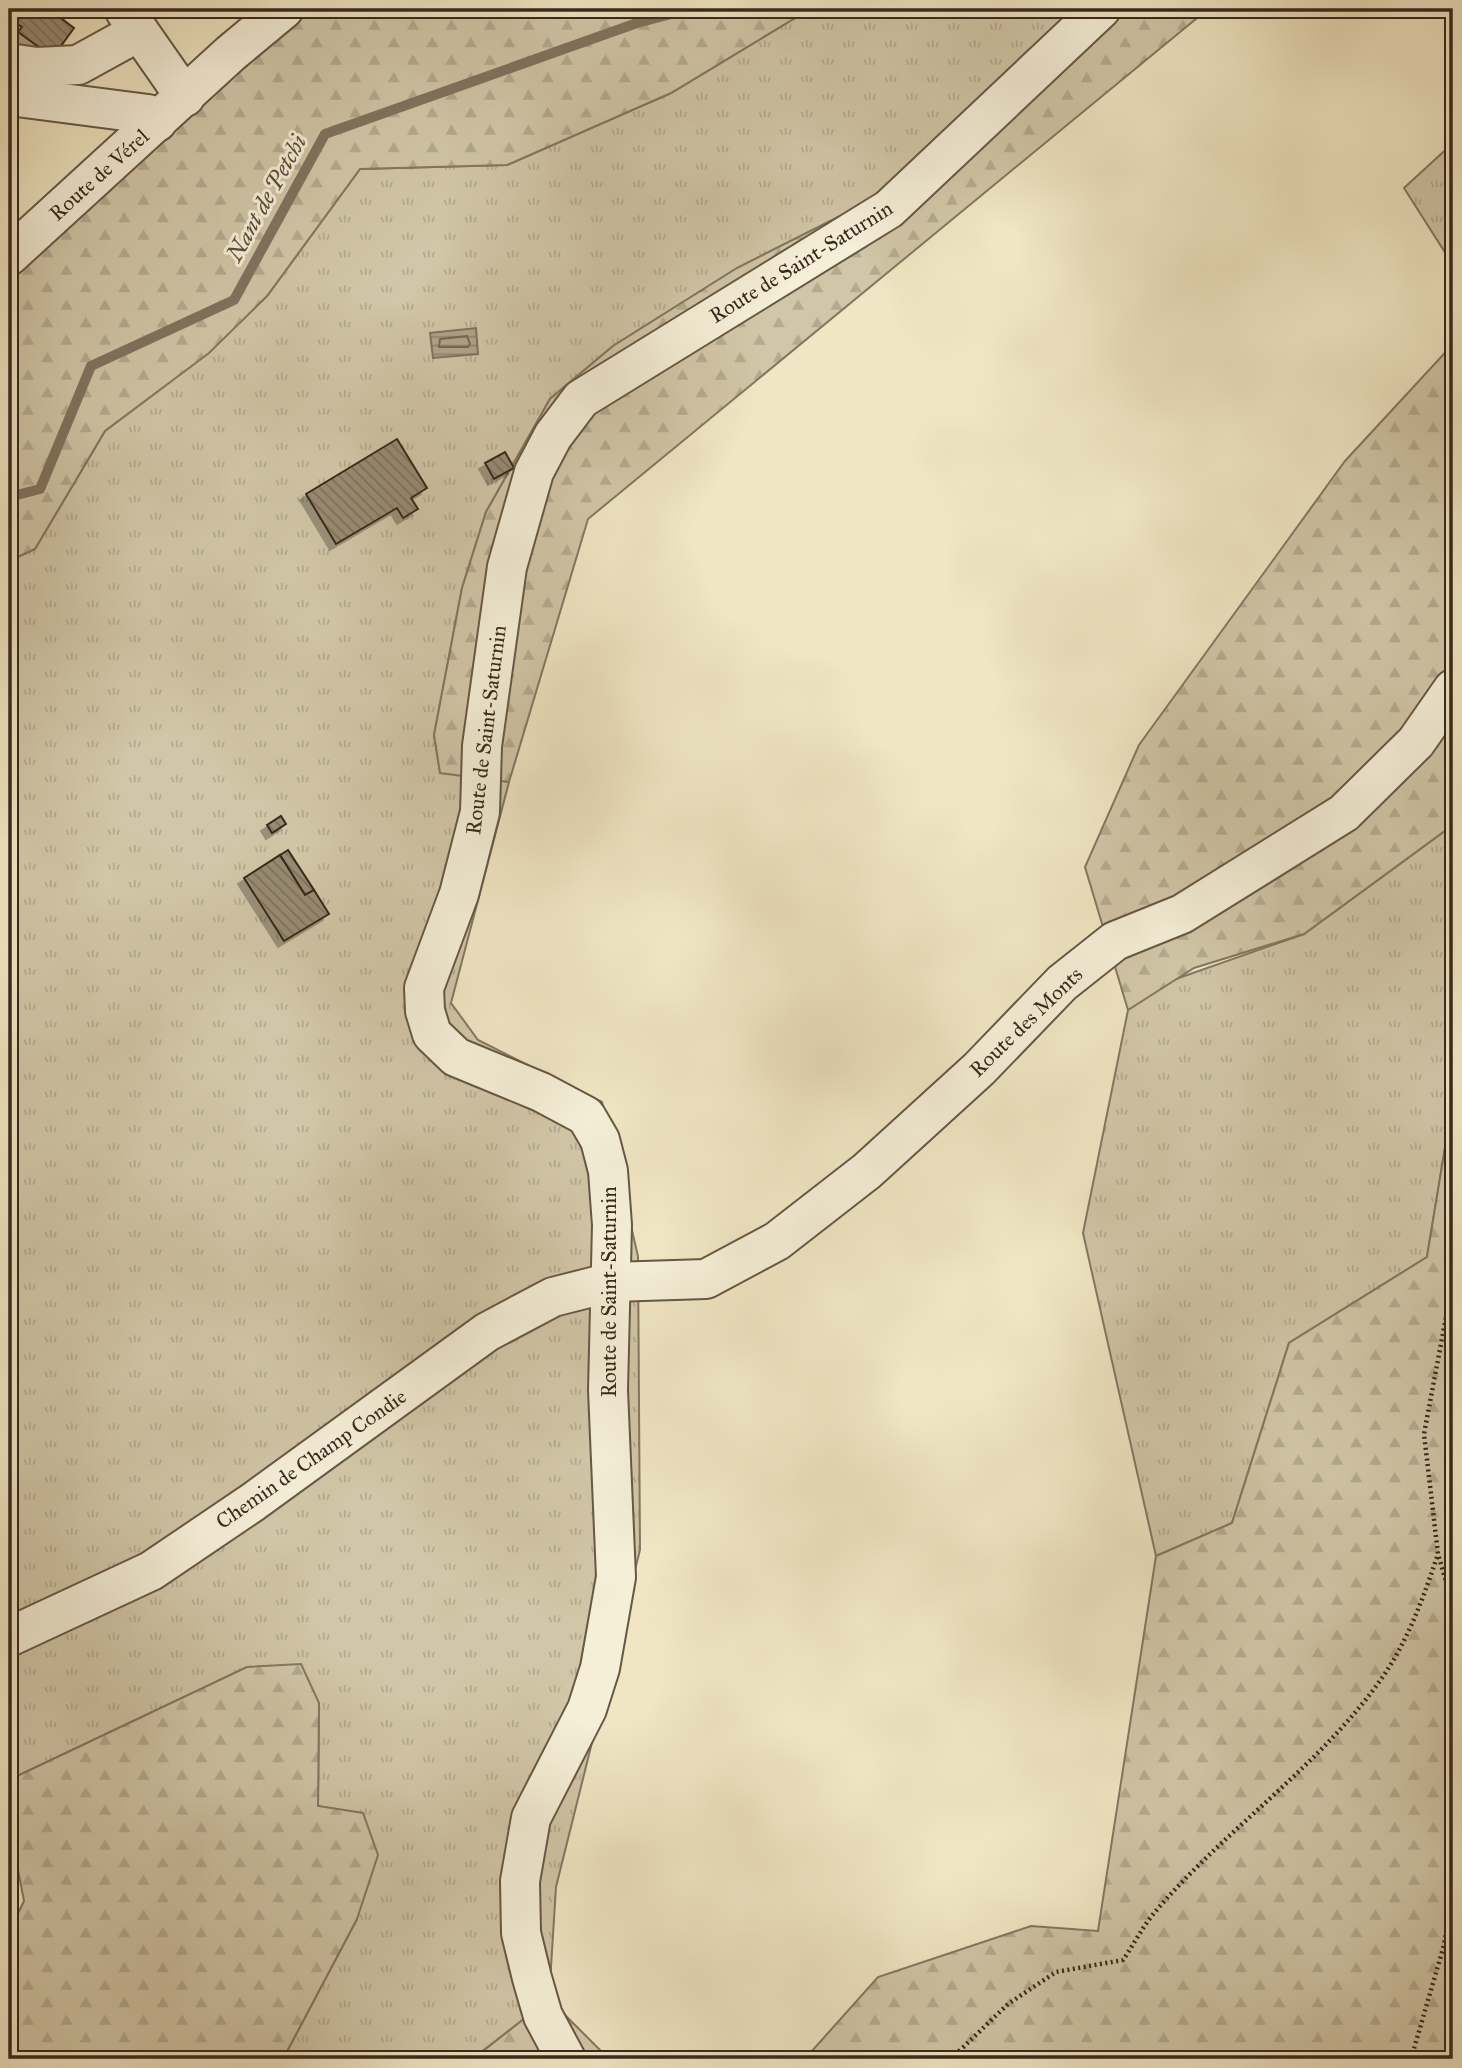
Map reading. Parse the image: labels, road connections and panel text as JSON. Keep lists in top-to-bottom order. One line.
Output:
{"streets":{"street":["Route de Vérel","Route de Saint-Saturnin","Route des Monts","Chemin de Champ Condie"]},"crossings":[["Route de Saint-Saturnin","Route des Monts"],["Route de Saint-Saturnin","Chemin de Champ Condie"],["Route des Monts","Chemin de Champ Condie"]],"water":["Nant de Petchi"]}
